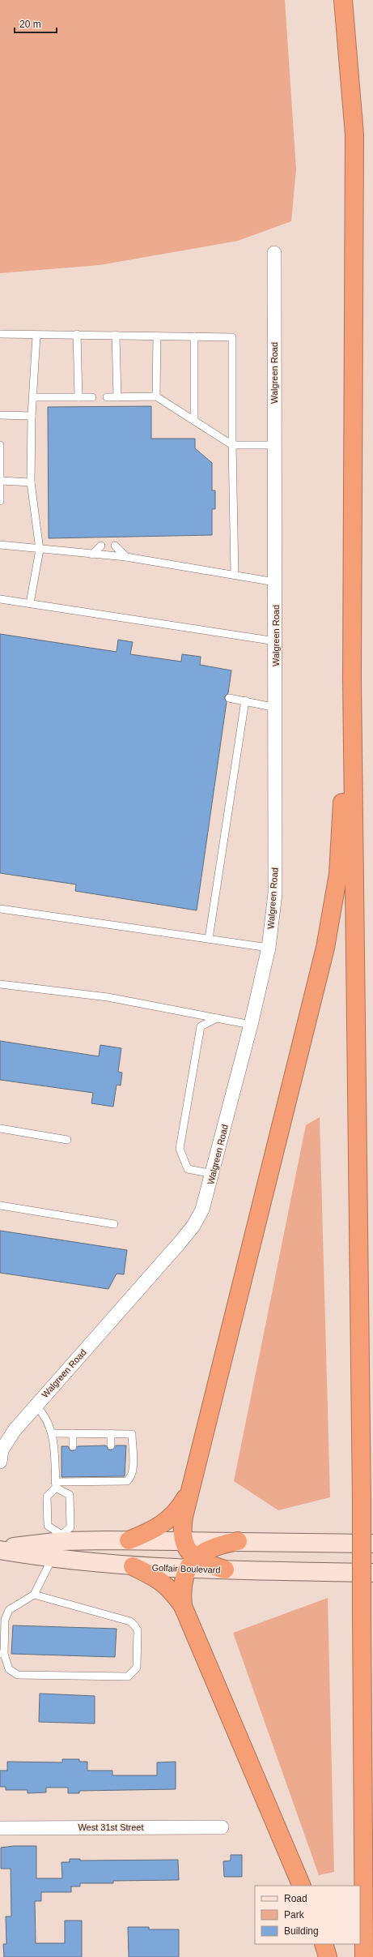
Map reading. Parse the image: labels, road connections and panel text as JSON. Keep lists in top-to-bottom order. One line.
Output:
{"streets":{"main road":["Golfair Boulevard"],"street":["Walgreen Road","West 31st Street"]},"legend":["Road","Park","Building"],"scale_bar":"20 m"}
